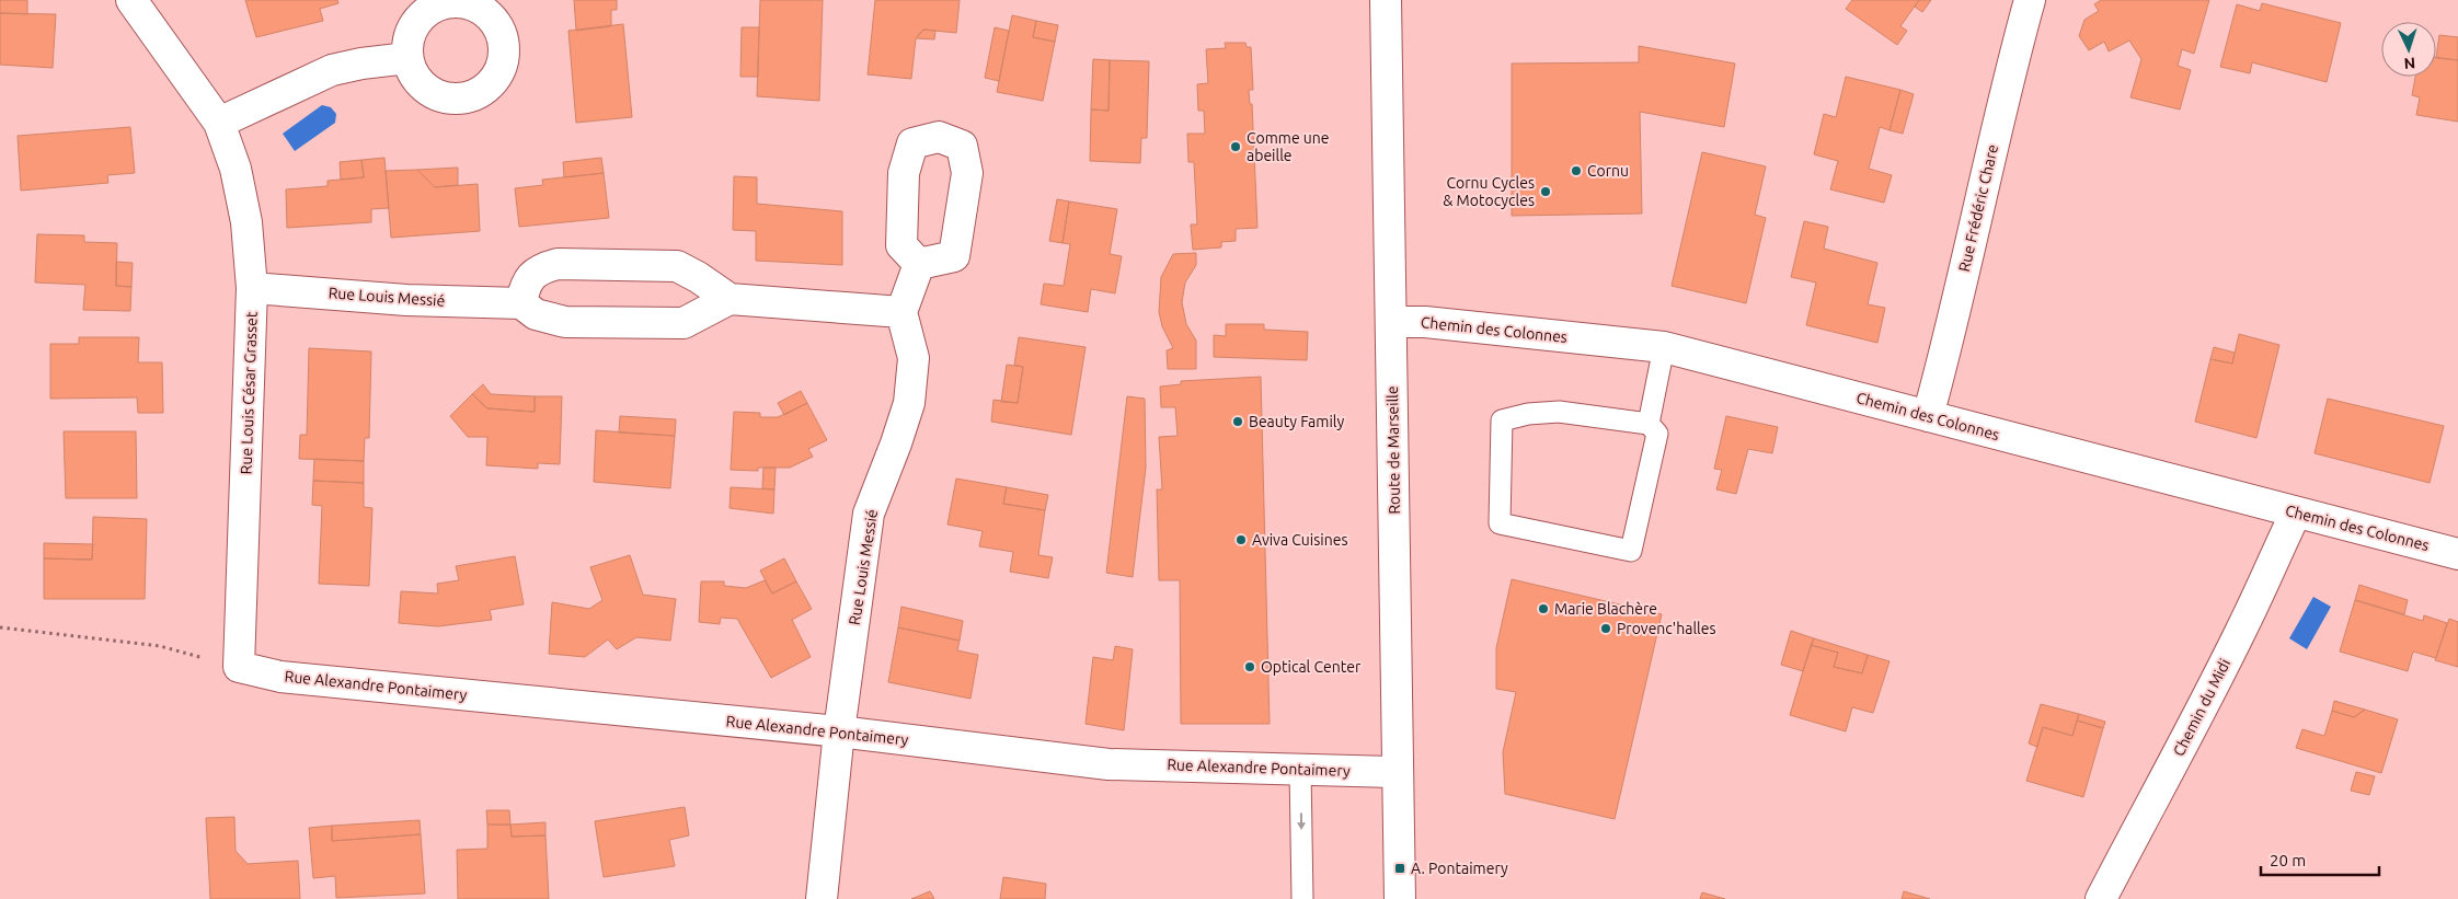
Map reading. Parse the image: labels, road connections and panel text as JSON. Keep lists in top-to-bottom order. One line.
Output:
{"streets":{"street":["Rue Frédéric Chare","Rue Louis Messié","Chemin des Colonnes","Rue Louis César Grasset","Route de Marseille","Rue Alexandre Pontaimery","Chemin du Midi"]},"crossings":[["Rue Frédéric Chare","Chemin des Colonnes"],["Rue Louis Messié","Rue Louis César Grasset"],["Rue Louis Messié","Rue Alexandre Pontaimery"],["Chemin des Colonnes","Route de Marseille"],["Chemin des Colonnes","Chemin du Midi"],["Rue Louis César Grasset","Rue Alexandre Pontaimery"],["Route de Marseille","Rue Alexandre Pontaimery"]],"places":{"other":["Comme une abeille","Cornu","Cornu Cycles & Motocycles","Beauty Family","Aviva Cuisines","Marie Blachère","Provenc'halles","Optical Center"],"transit":["A. Pontaimery"]},"scale_bar":"20 m","north":"bottom"}
